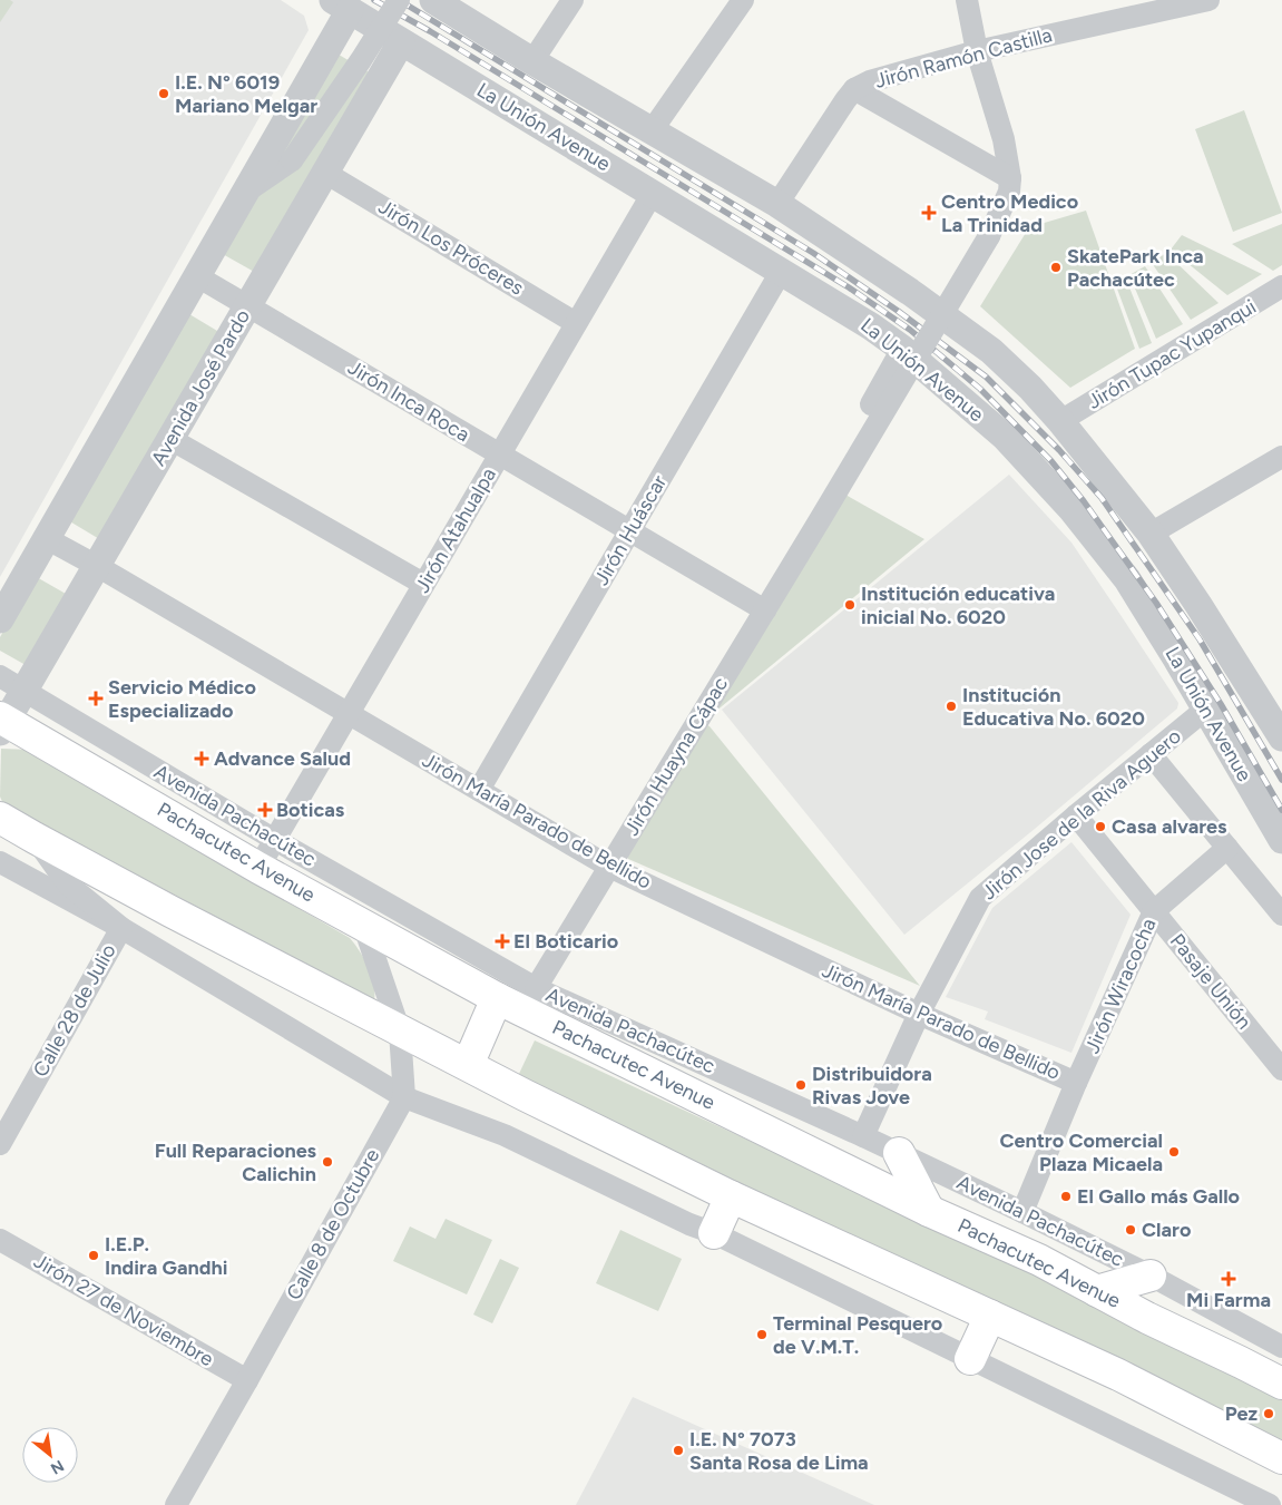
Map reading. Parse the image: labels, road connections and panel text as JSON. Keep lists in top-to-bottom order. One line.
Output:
{"streets":{"main road":["Pachacutec Avenue"],"street":["Jirón Ramón Castilla","La Unión Avenue","Jirón Los Próceres","Jirón Tupac Yupanqui","Avenida José Pardo","Jirón Inca Roca","Jirón Atahualpa","Jirón Huáscar","Jirón Huayna Cápac","Jirón Jose de la Riva Aguero","Avenida Pachacútec","Jirón María Parado de Bellido","Pasaje Unión","Jirón Wiracocha","Calle 28 de Julio","Calle 8 de Octubre","Jirón 27 de Noviembre"]},"crossings":[["La Unión Avenue","Avenida José Pardo"],["La Unión Avenue","Jirón Atahualpa"],["La Unión Avenue","Jirón Huáscar"],["La Unión Avenue","Jirón Huayna Cápac"],["La Unión Avenue","Jirón Jose de la Riva Aguero"],["Jirón Los Próceres","Avenida José Pardo"],["Jirón Los Próceres","Jirón Atahualpa"],["Avenida José Pardo","Jirón Inca Roca"],["Avenida José Pardo","Avenida Pachacútec"],["Avenida José Pardo","Jirón María Parado de Bellido"],["Avenida José Pardo","Pachacutec Avenue"],["Jirón Inca Roca","Jirón Atahualpa"],["Jirón Inca Roca","Jirón Huáscar"],["Jirón Inca Roca","Jirón Huayna Cápac"],["Jirón Atahualpa","Avenida Pachacútec"],["Jirón Atahualpa","Jirón María Parado de Bellido"],["Jirón Atahualpa","Pachacutec Avenue"],["Jirón Huáscar","Jirón María Parado de Bellido"],["Jirón Huayna Cápac","Avenida Pachacútec"],["Jirón Huayna Cápac","Jirón María Parado de Bellido"],["Jirón Jose de la Riva Aguero","Avenida Pachacútec"],["Jirón Jose de la Riva Aguero","Jirón María Parado de Bellido"],["Jirón Jose de la Riva Aguero","Pasaje Unión"],["Avenida Pachacútec","Jirón Wiracocha"],["Jirón María Parado de Bellido","Jirón Wiracocha"],["Pasaje Unión","Jirón Wiracocha"],["Calle 8 de Octubre","Jirón 27 de Noviembre"]],"places":{"other":["I.E. N° 6019 Mariano Melgar","SkatePark Inca Pachacútec","Institución educativa inicial No. 6020","Institución Educativa No. 6020","Casa alvares","Distribuidora Rivas Jove","Centro Comercial Plaza Micaela","Full Reparaciones Calichin","El Gallo más Gallo","Claro","I.E.P. Indira Gandhi","Terminal Pesquero de V.M.T.","Pez","I.E. N° 7073 Santa Rosa de Lima"],"health":["Centro Medico La Trinidad","Servicio Médico Especializado","Advance Salud","Boticas","El Boticario","Mi Farma"]},"north":"bottom right"}
